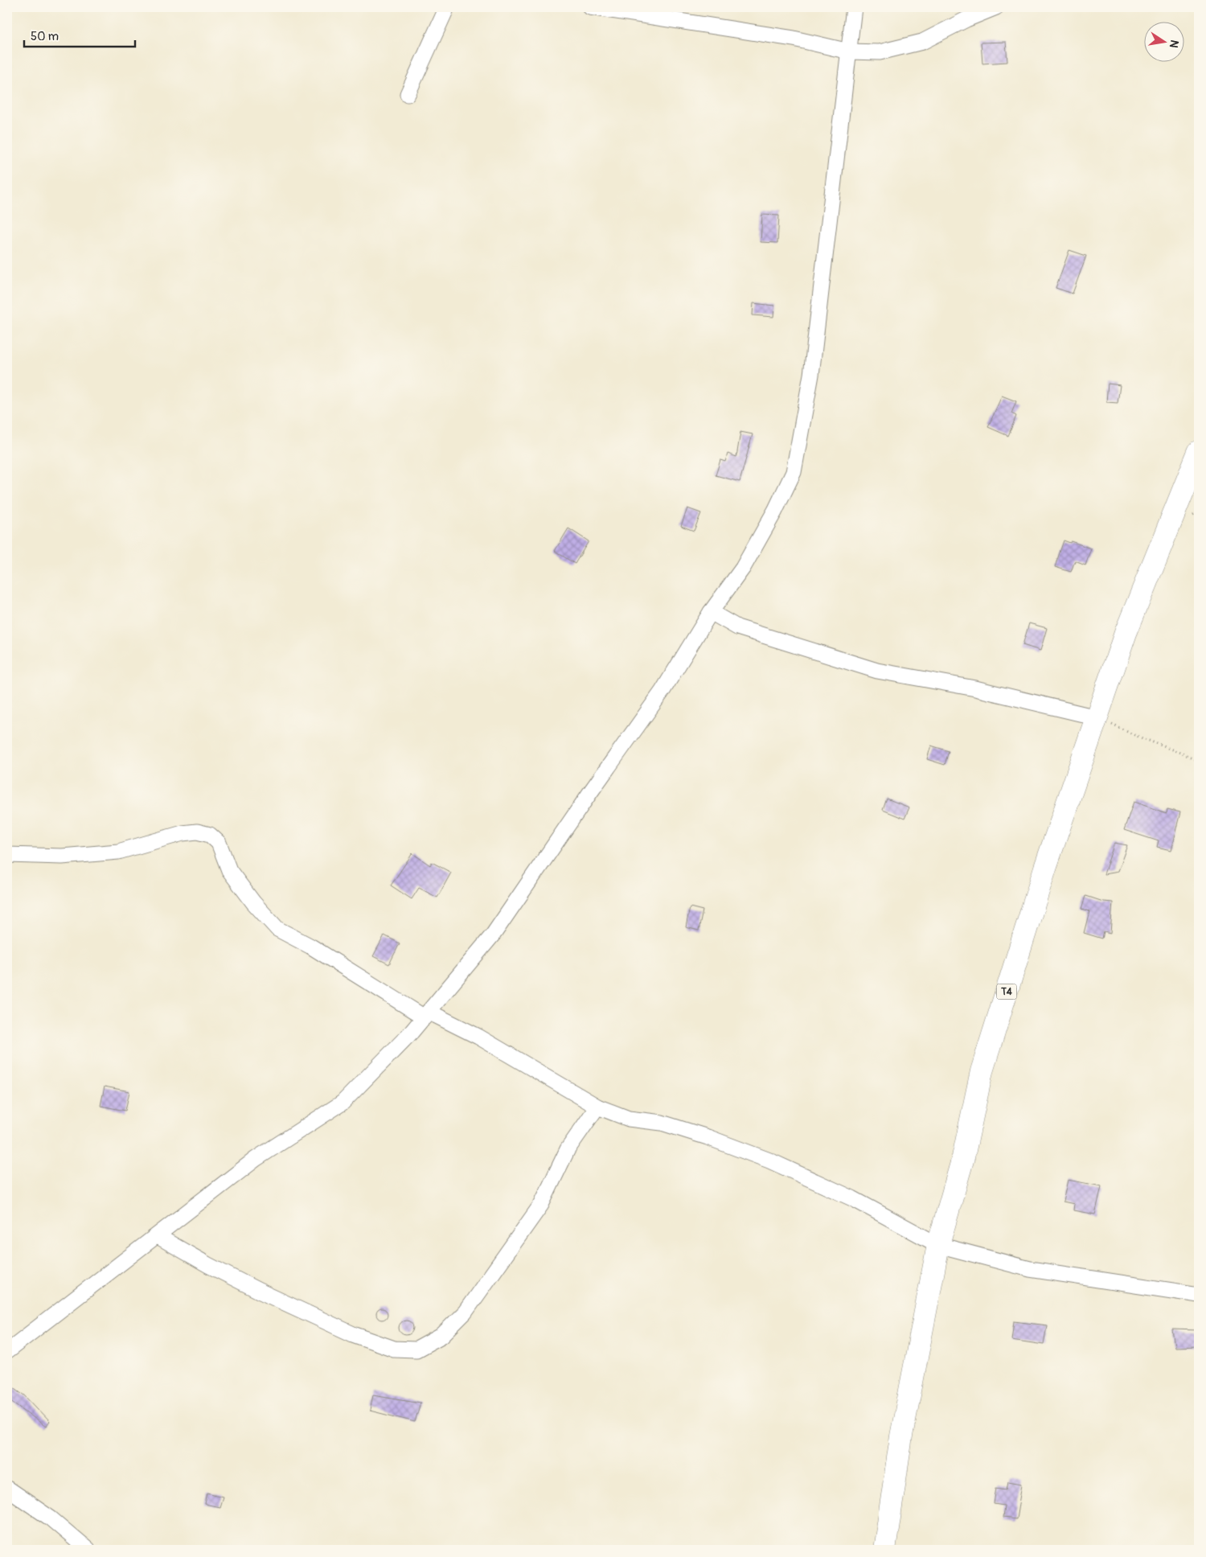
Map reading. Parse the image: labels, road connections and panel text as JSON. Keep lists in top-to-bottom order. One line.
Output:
{"streets":{"highway":["T4"]},"scale_bar":"50 m","north":"right"}
